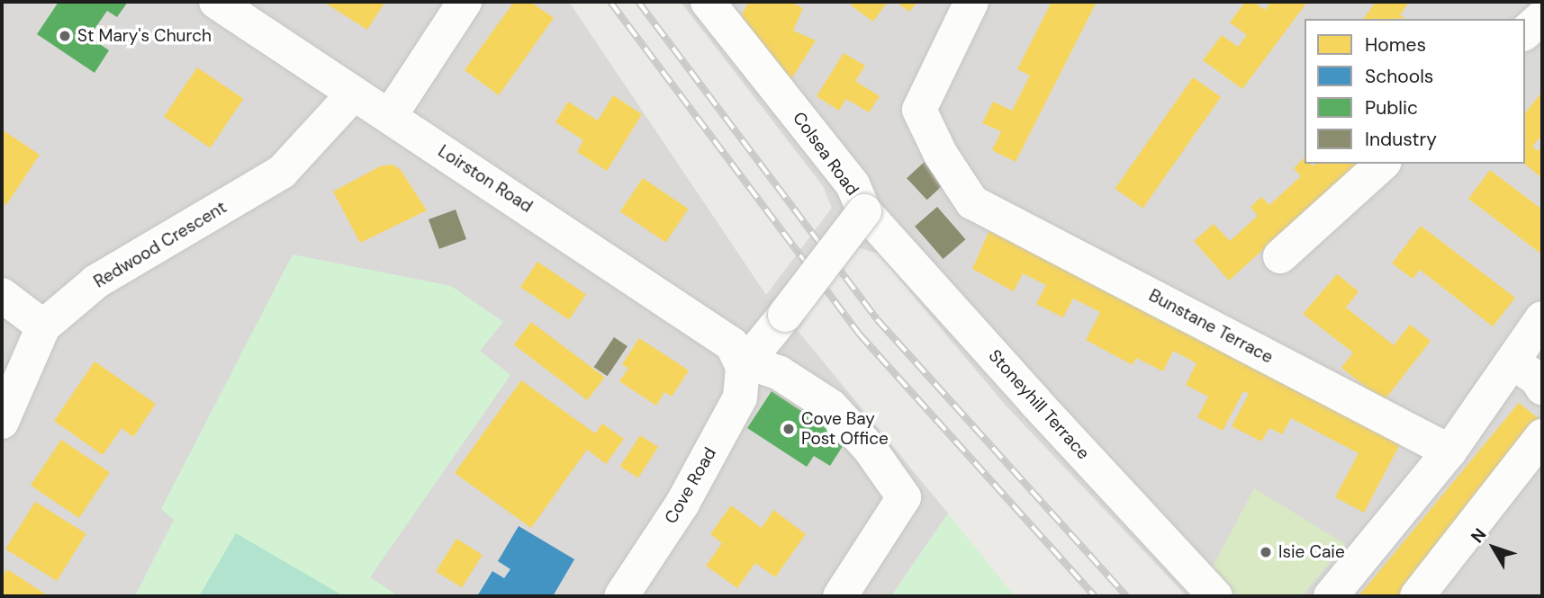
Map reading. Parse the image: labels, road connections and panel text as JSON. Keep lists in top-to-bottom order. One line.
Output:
{"streets":{"street":["Colsea Road","Loirston Road","Redwood Crescent","Bunstane Terrace","Stoneyhill Terrace","Cove Road"]},"crossings":[["Colsea Road","Loirston Road"],["Colsea Road","Stoneyhill Terrace"],["Colsea Road","Cove Road"],["Loirston Road","Redwood Crescent"],["Loirston Road","Cove Road"]],"places":["St Mary's Church","Cove Bay Post Office","Isie Caie"],"legend":["Homes","Schools","Public","Industry"],"north":"top left"}
